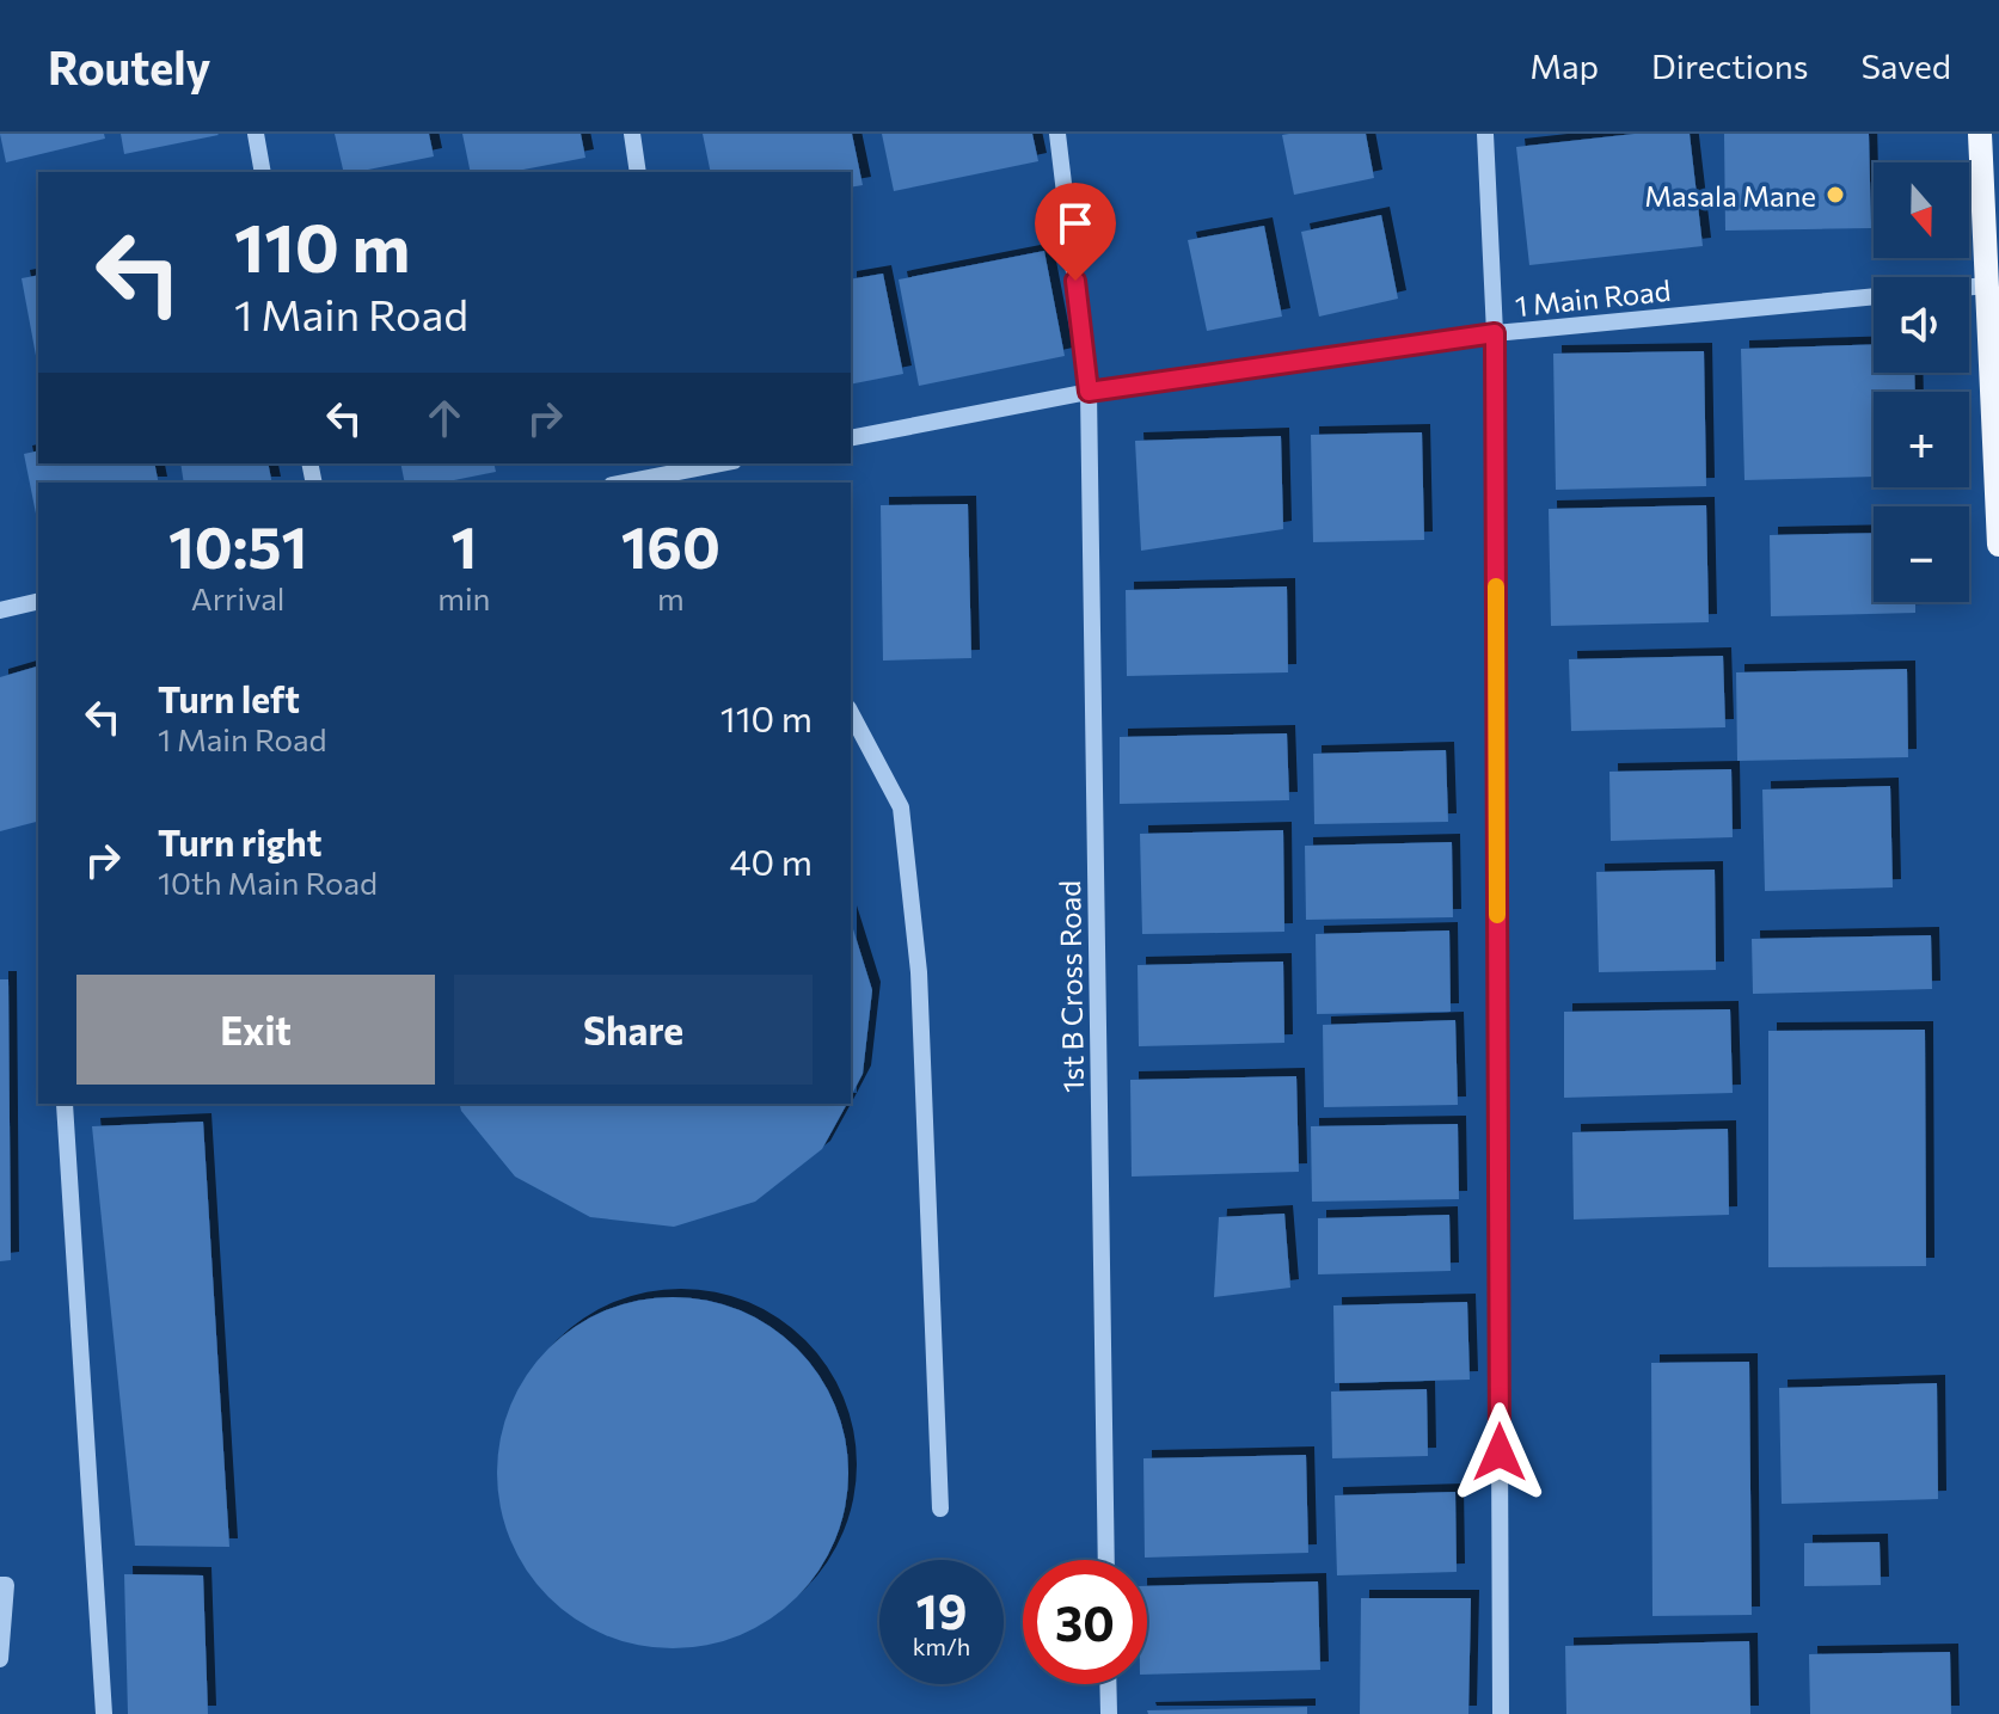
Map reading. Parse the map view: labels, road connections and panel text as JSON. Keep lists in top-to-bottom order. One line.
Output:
{"streets":{"street":["1 Main Road","1st B Cross Road"]},"crossings":[["1 Main Road","1st B Cross Road"]],"places":["Masala Mane"],"north":"bottom","page":{"header":"Routely","nav":["Map","Directions","Saved"],"map_buttons":["+","−"],"turn":["110 m","1 Main Road"],"eta":["10:51","Arrival","1","min","160","m"],"list":[{"name":"Turn left","note":"1 Main Road","value":"110 m"},{"name":"Turn right","note":"10th Main Road","value":"40 m"}],"buttons":["Exit","Share"],"speed":"19 km/h","limit":"30"}}
